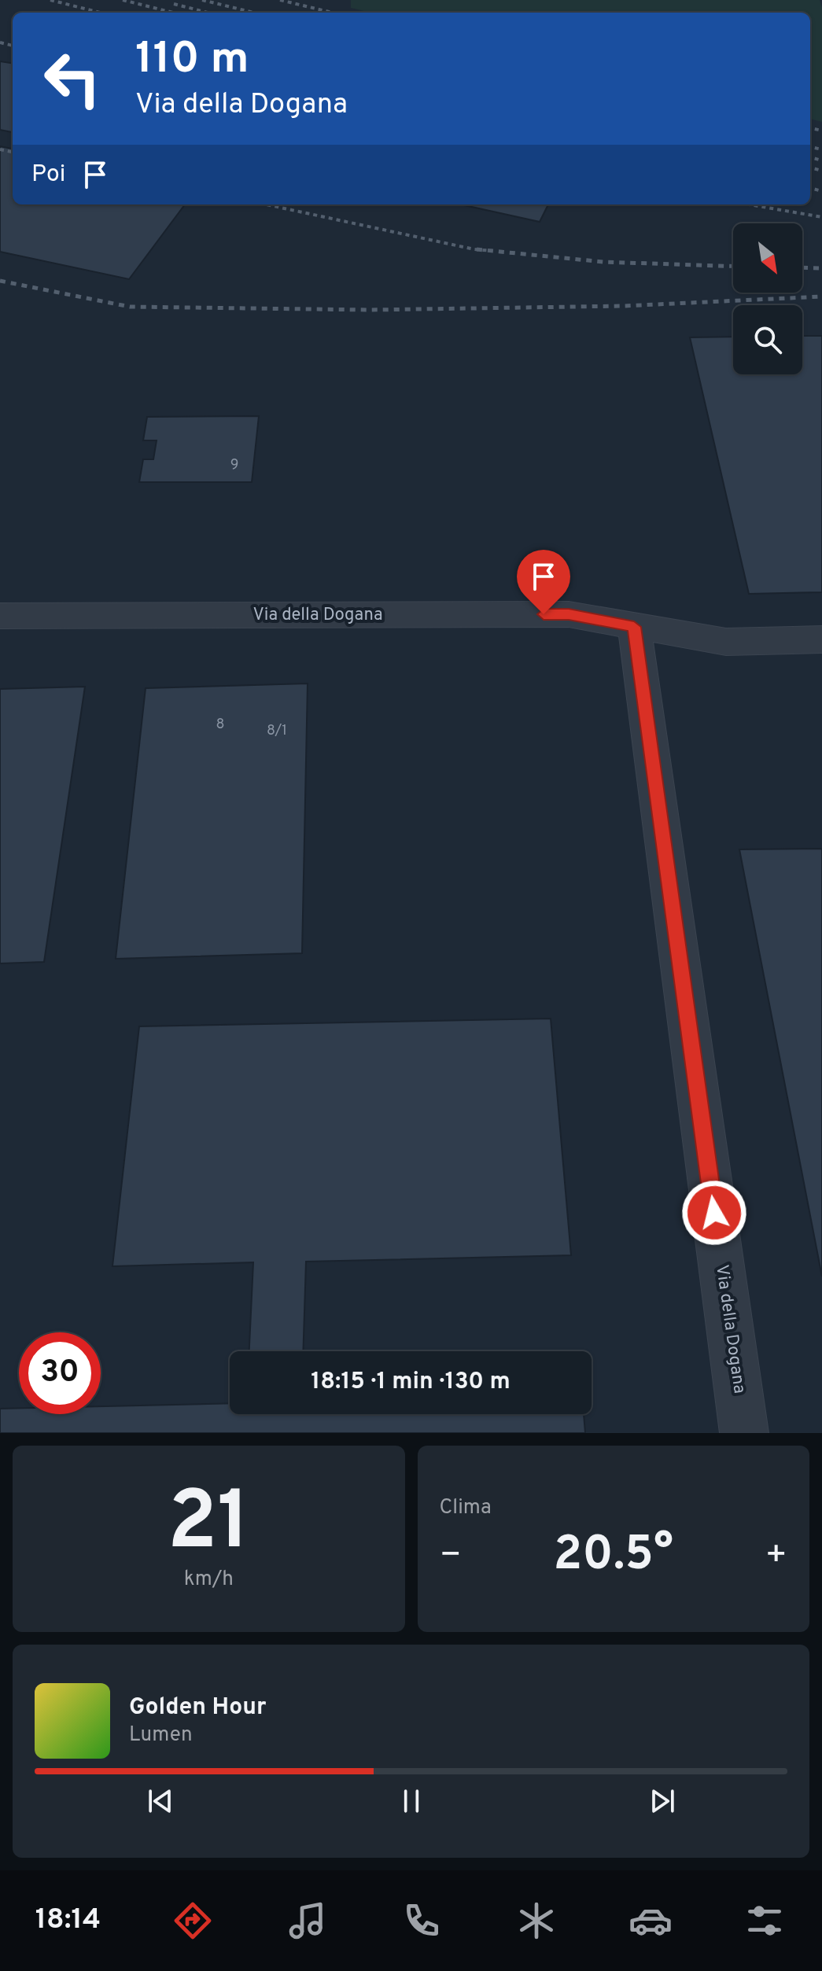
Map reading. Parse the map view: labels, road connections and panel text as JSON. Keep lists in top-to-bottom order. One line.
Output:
{"streets":{"street":["Via della Dogana"]},"house_numbers":["9","8","8/1"],"north":"bottom right","page":{"turn":["110 m","Via della Dogana"],"then":"Poi","limit":"30","trip":"18:15 · 1 min · 130 m","tile":[["21","km/h"],"Clima"],"heat":["−","20.5°","+"],"song":["Golden Hour","Lumen"],"tabs":"18:14"}}
